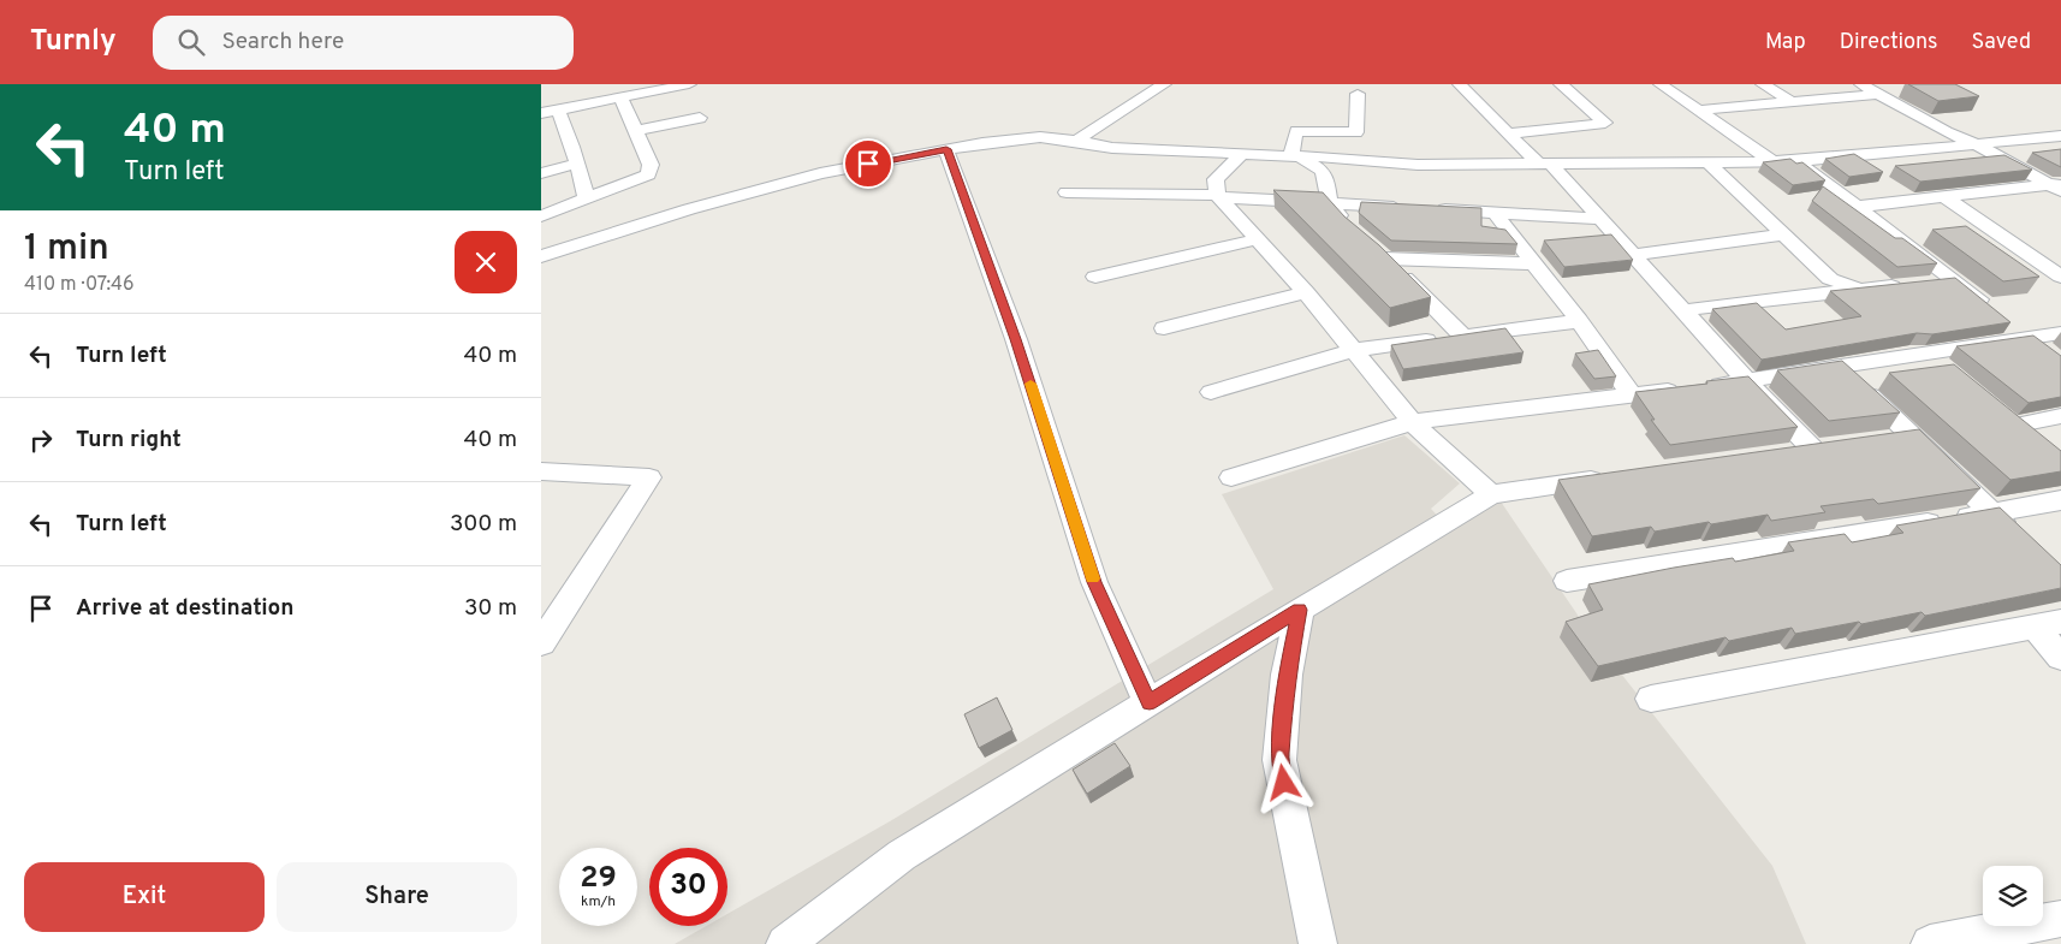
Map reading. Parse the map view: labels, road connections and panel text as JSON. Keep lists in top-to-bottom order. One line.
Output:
{"page":{"header":"Turnly","search":"Search here","nav":["Map","Directions","Saved"],"turn":["40 m","Turn left"],"heading":["1 min","410 m · 07:46"],"list":[{"name":"Turn left","value":"40 m"},{"name":"Turn right","value":"40 m"},{"name":"Turn left","value":"300 m"},{"name":"Arrive at destination","value":"30 m"}],"speed":"29 km/h","limit":"30","buttons":["Exit","Share"]}}
